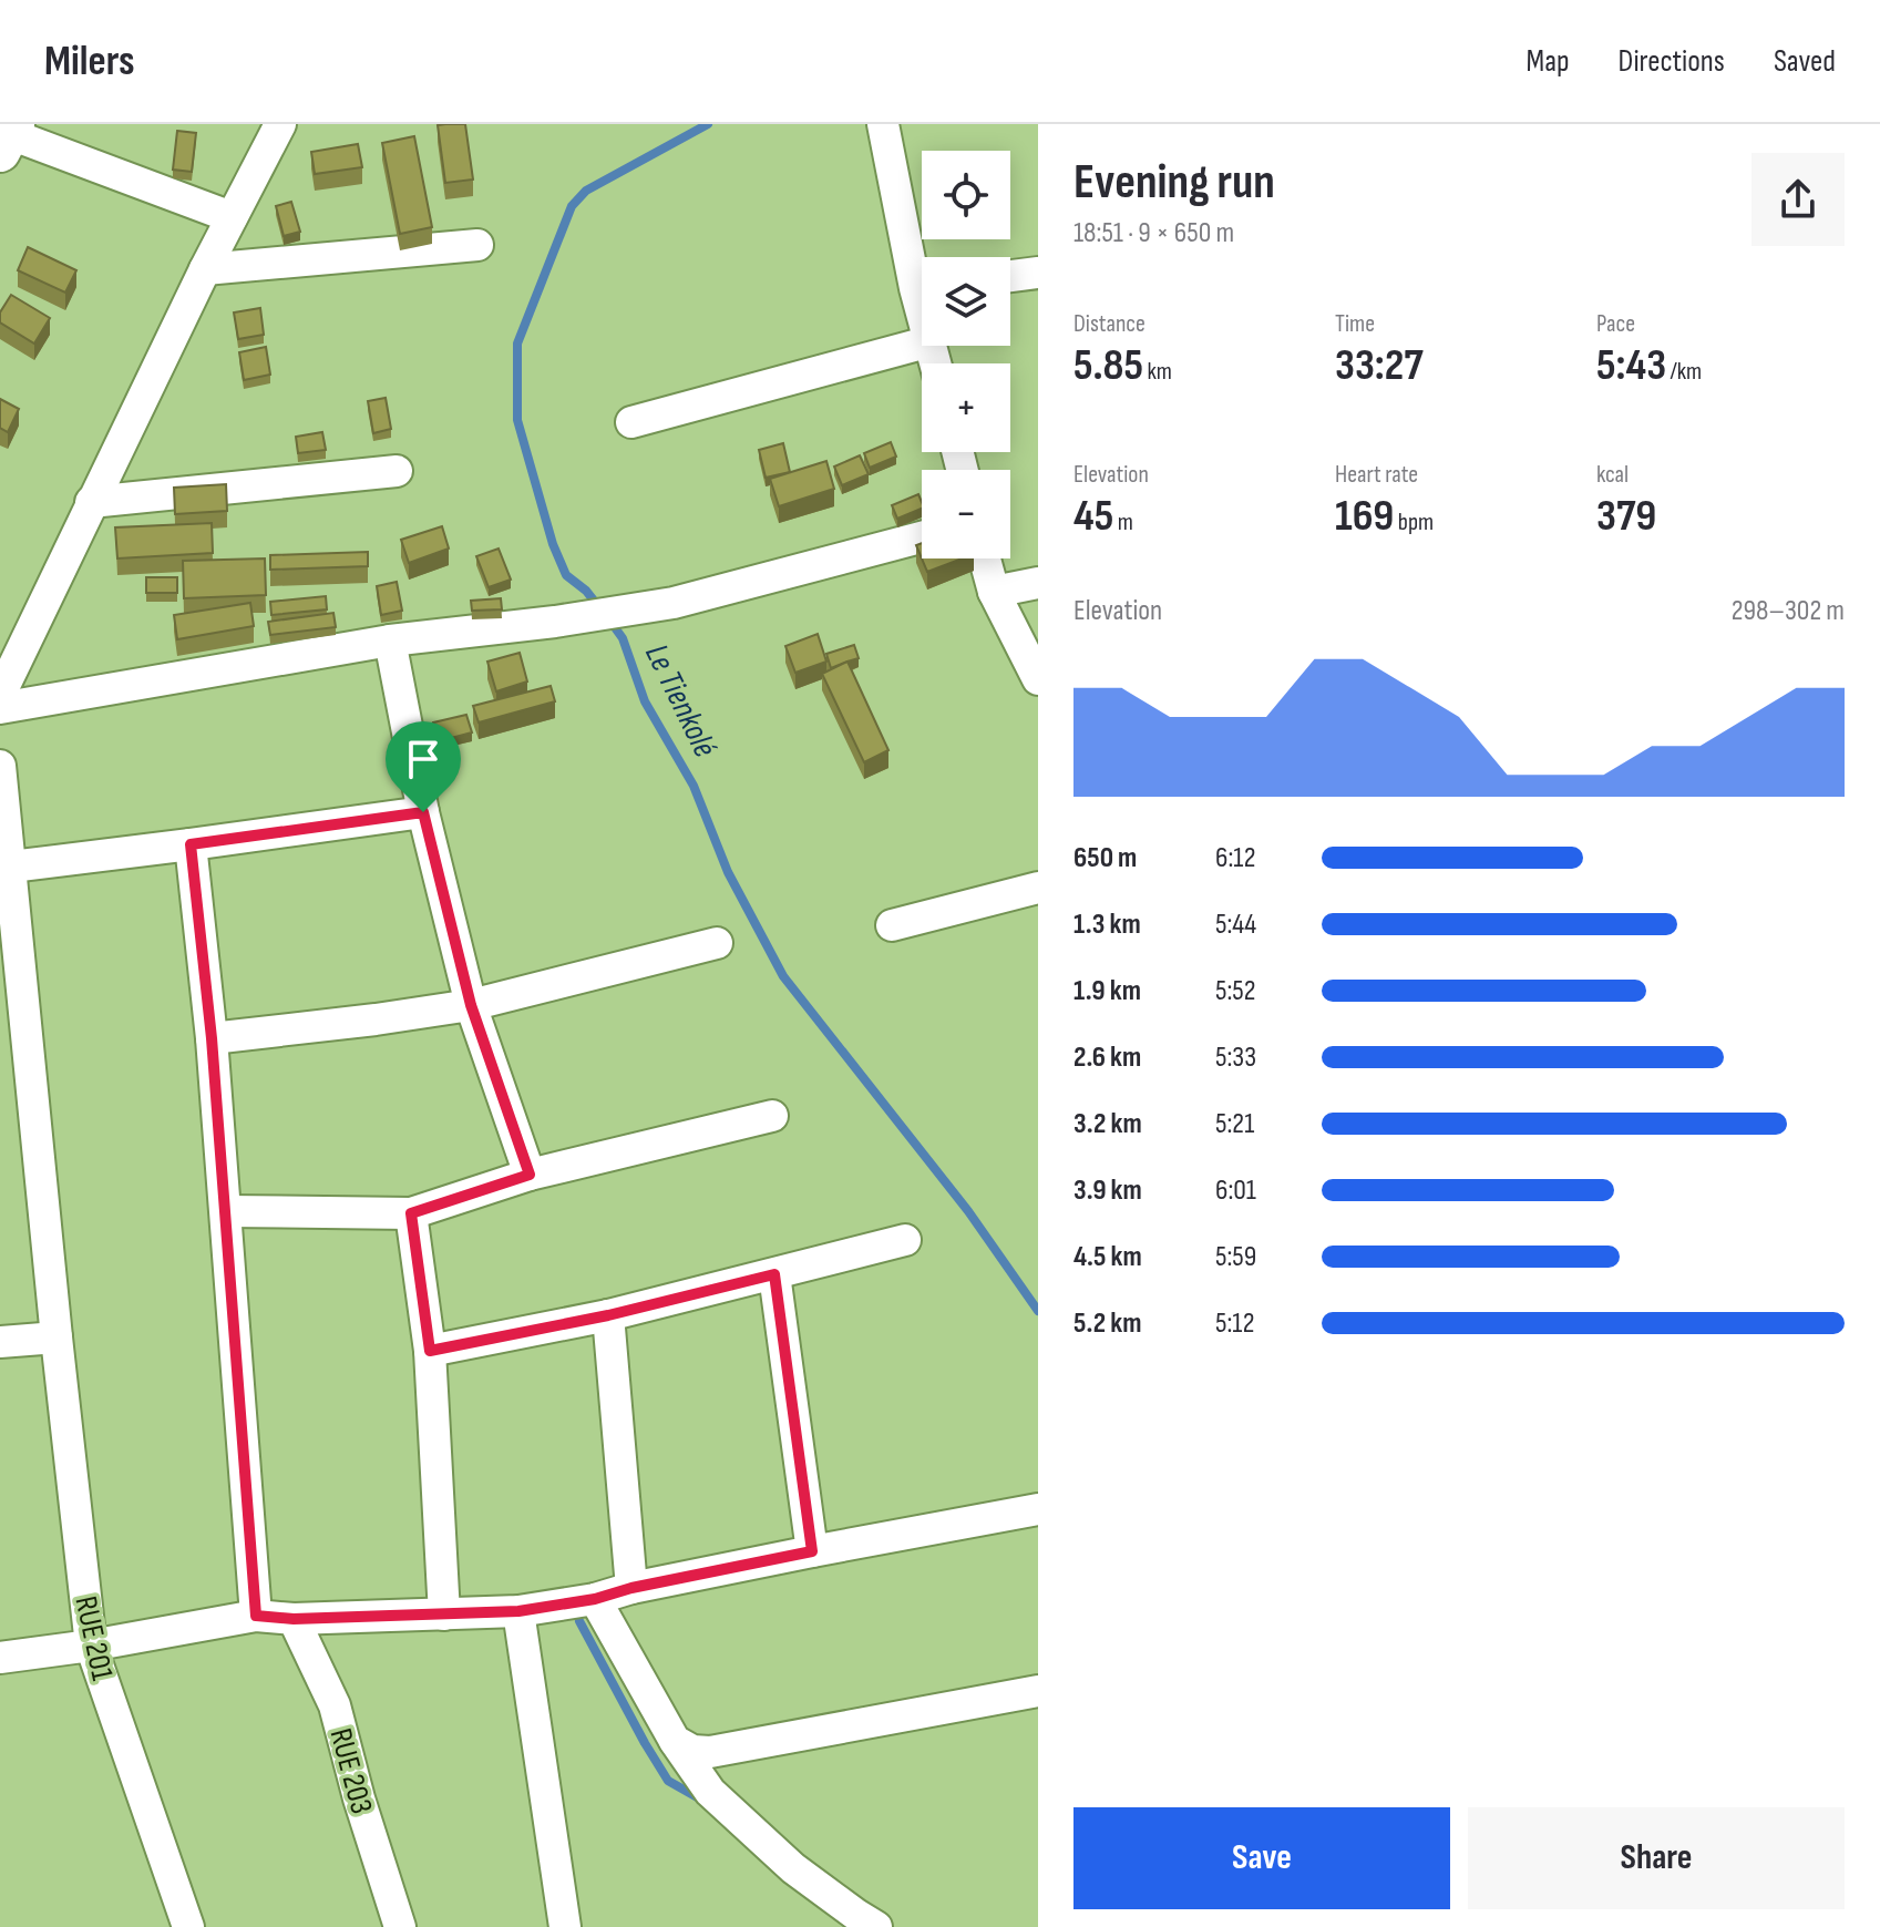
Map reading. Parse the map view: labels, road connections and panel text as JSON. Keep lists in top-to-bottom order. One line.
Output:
{"streets":{"street":["RUE 201","RUE 203"]},"water":["Le Tienkolé"],"page":{"header":"Milers","nav":["Map","Directions","Saved"],"heading":["Evening run","18:51 · 9 × 650 m"],"map_buttons":["+","−"],"stats":[["Distance","5.85 km"],["Time","33:27"],["Pace","5:43 /km"],["Elevation","45 m"],["Heart rate","169 bpm"],["kcal","379"]],"chart":["Elevation","298–302 m"],"list":[{"name":"650 m","note":"6:12"},{"name":"1.3 km","note":"5:44"},{"name":"1.9 km","note":"5:52"},{"name":"2.6 km","note":"5:33"},{"name":"3.2 km","note":"5:21"},{"name":"3.9 km","note":"6:01"},{"name":"4.5 km","note":"5:59"},{"name":"5.2 km","note":"5:12"}],"buttons":["Save","Share"]}}
